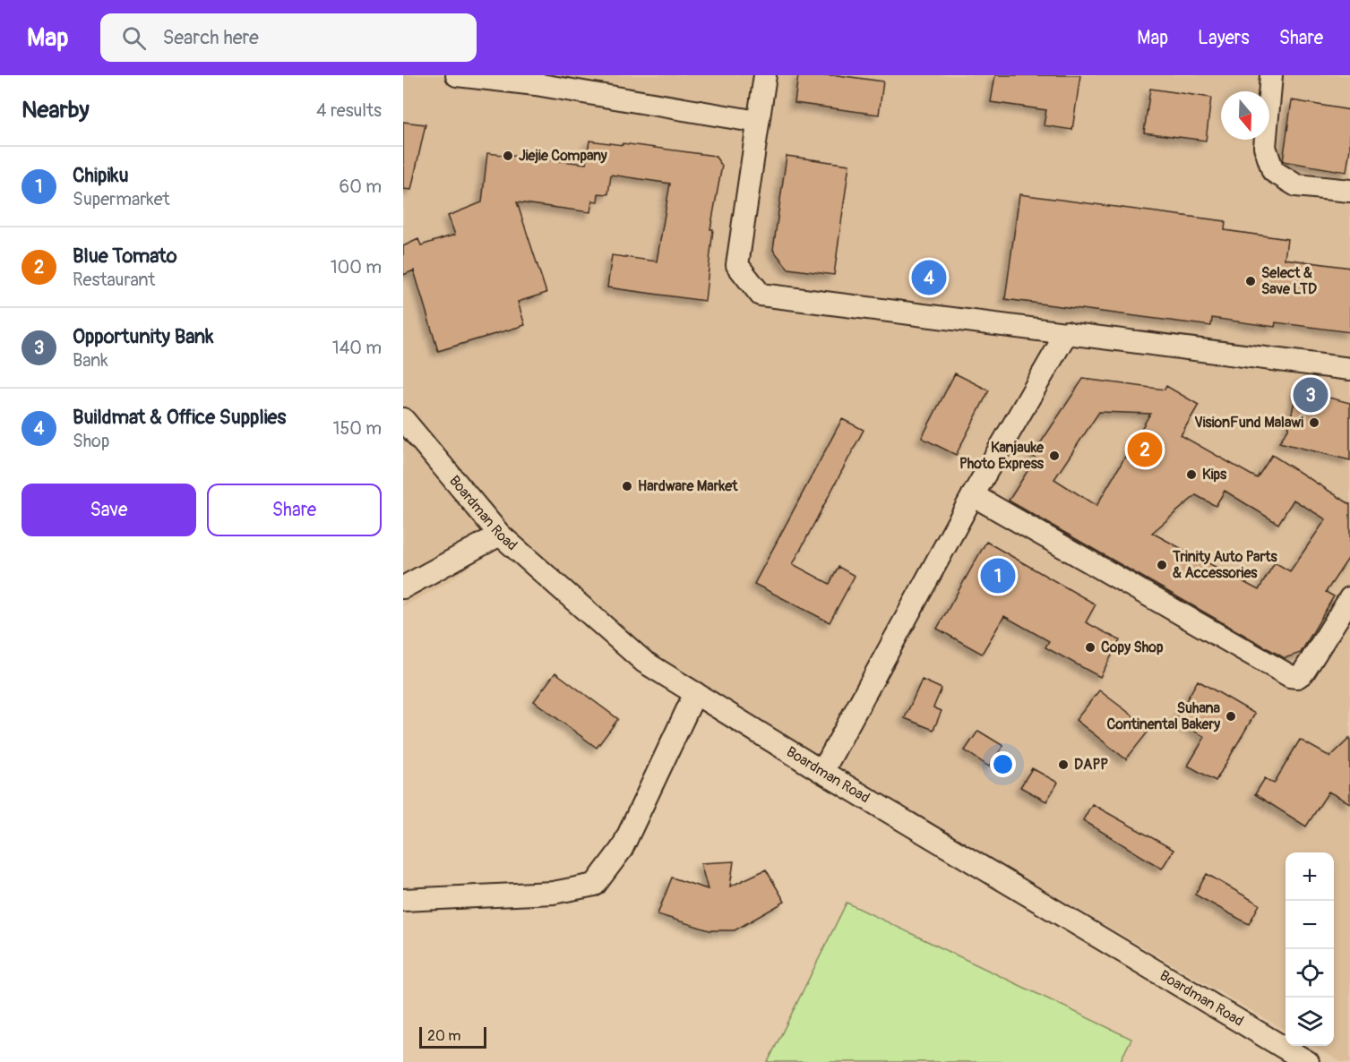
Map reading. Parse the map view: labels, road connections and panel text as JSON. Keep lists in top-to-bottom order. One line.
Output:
{"streets":{"street":["Boardman Road"]},"places":["Jiejie Company","Select & Save LTD","VisionFund Malawi","Kanjauke Photo Express","Kips","Hardware Market","Trinity Auto Parts & Accessories","Copy Shop","Suhana Continental Bakery","DAPP"],"scale_bar":"20 m","north":"bottom","page":{"header":"Map","search":"Search here","nav":["Map","Layers","Share"],"heading":["Nearby","4 results"],"list":[{"mark":"1","name":"Chipiku","note":"Supermarket","value":"60 m"},{"mark":"2","name":"Blue Tomato","note":"Restaurant","value":"100 m"},{"mark":"3","name":"Opportunity Bank","note":"Bank","value":"140 m"},{"mark":"4","name":"Buildmat & Office Supplies","note":"Shop","value":"150 m"}],"pins":["4","3","2","1"],"buttons":["Save","Share"],"map_buttons":["+","−"],"scale":"20 m"}}
